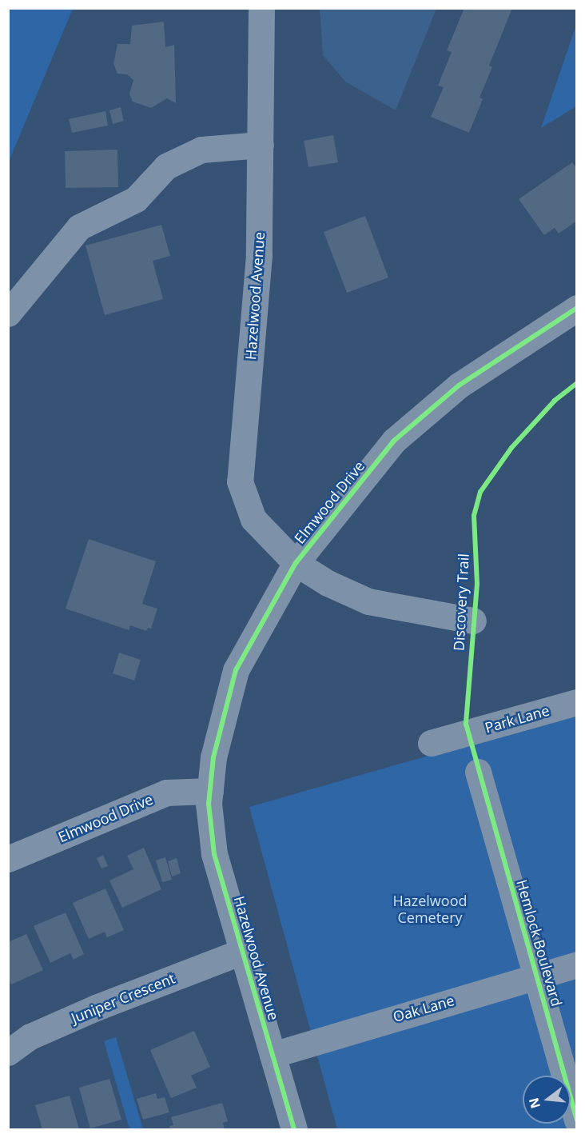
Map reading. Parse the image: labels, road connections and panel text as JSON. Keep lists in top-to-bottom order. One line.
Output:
{"streets":{"street":["Hazelwood Avenue","Elmwood Drive","Park Lane","Hemlock Boulevard","Juniper Crescent","Oak Lane"],"cycle path":["Discovery Trail"]},"crossings":[["Hazelwood Avenue","Elmwood Drive"],["Hazelwood Avenue","Juniper Crescent"],["Hazelwood Avenue","Oak Lane"],["Hemlock Boulevard","Oak Lane"]],"parks":["Hazelwood Cemetery"],"north":"left"}
